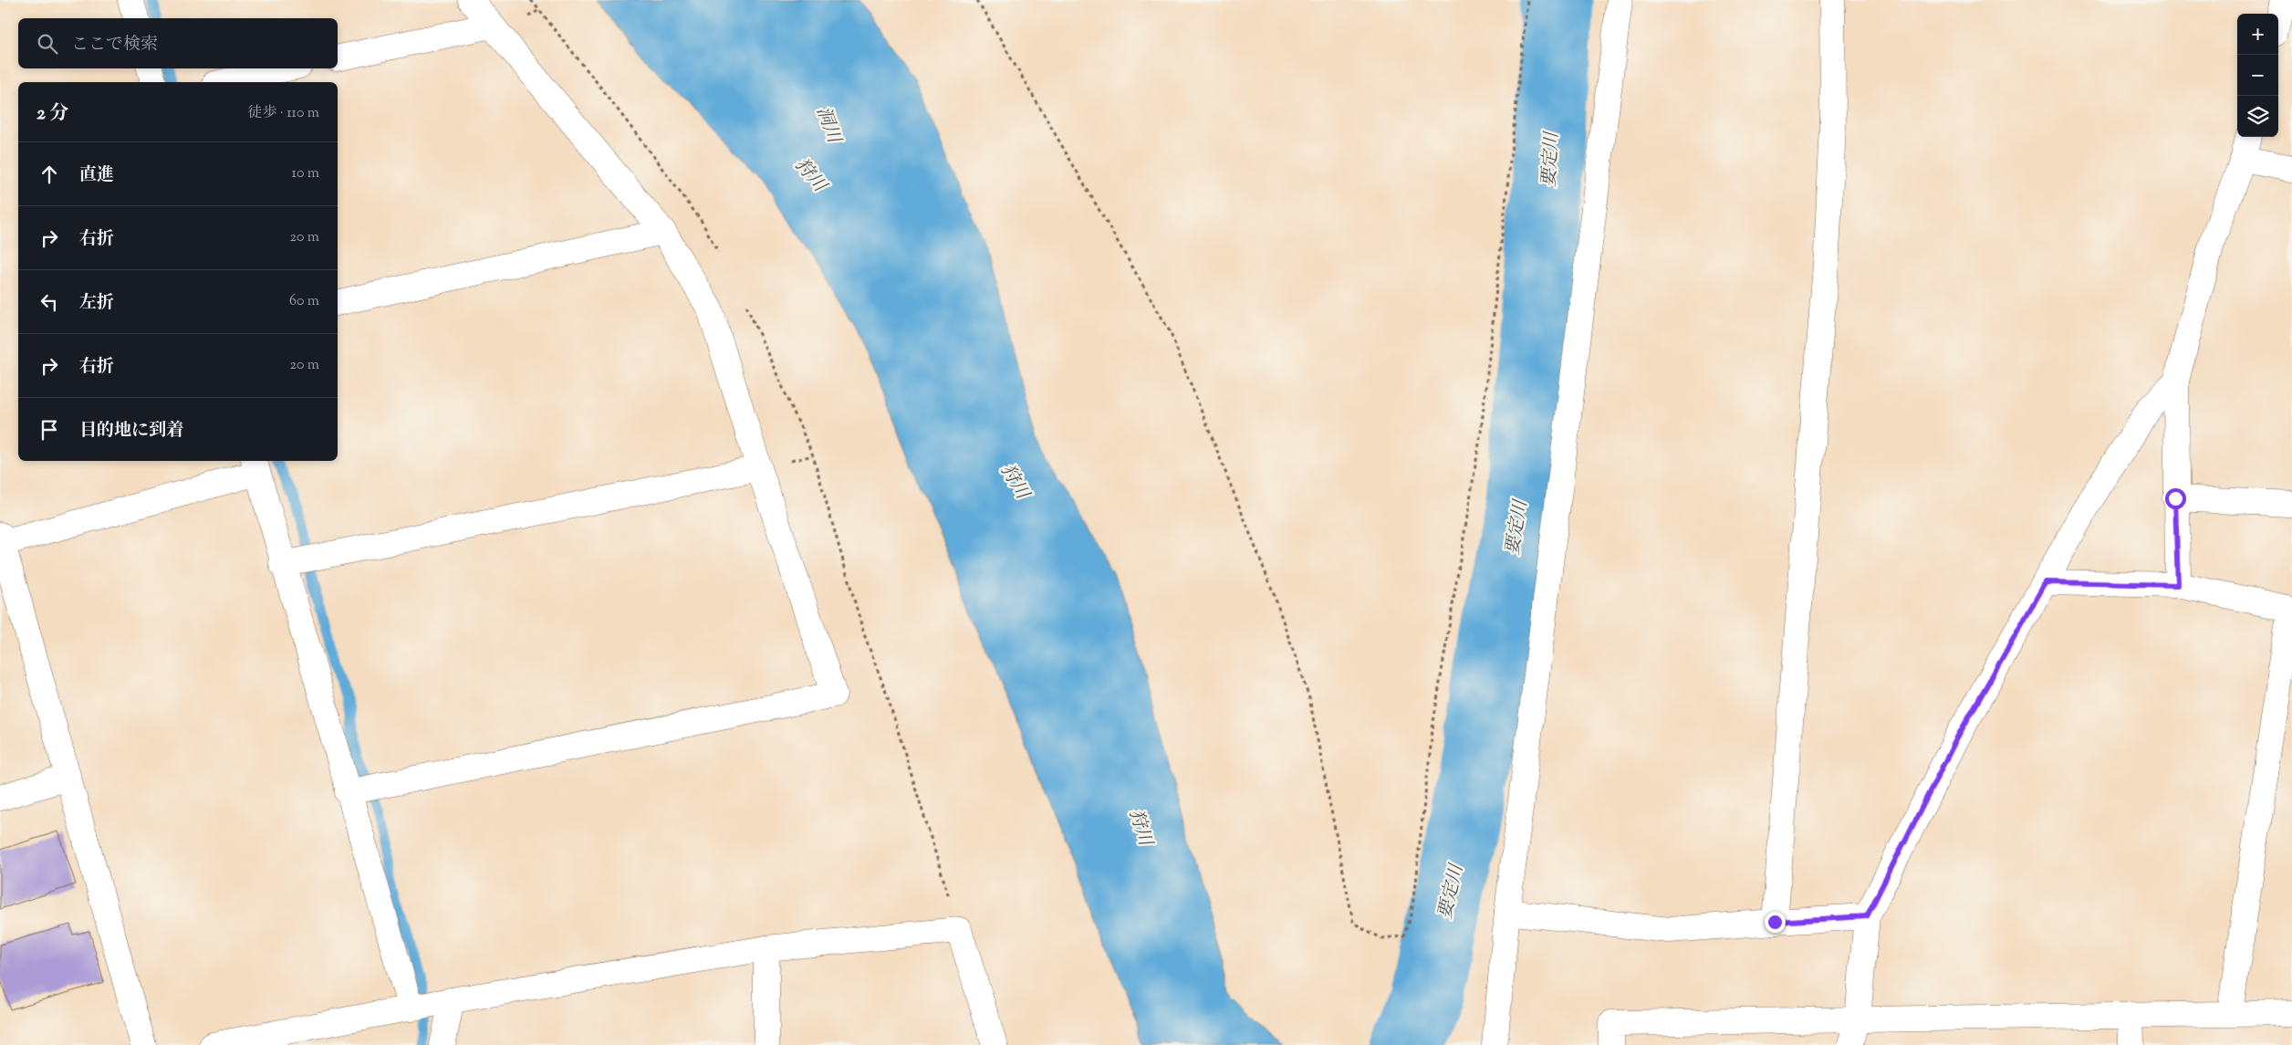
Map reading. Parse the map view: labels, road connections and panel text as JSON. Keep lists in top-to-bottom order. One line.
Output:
{"water":["洞川","要定川","狩川"],"page":{"map_buttons":["+","−"],"search":"ここで検索","heading":["2 分","徒歩 · 110 m"],"list":[["直進","10 m"],["右折","20 m"],["左折","60 m"],["右折","20 m"],"目的地に到着"]}}
